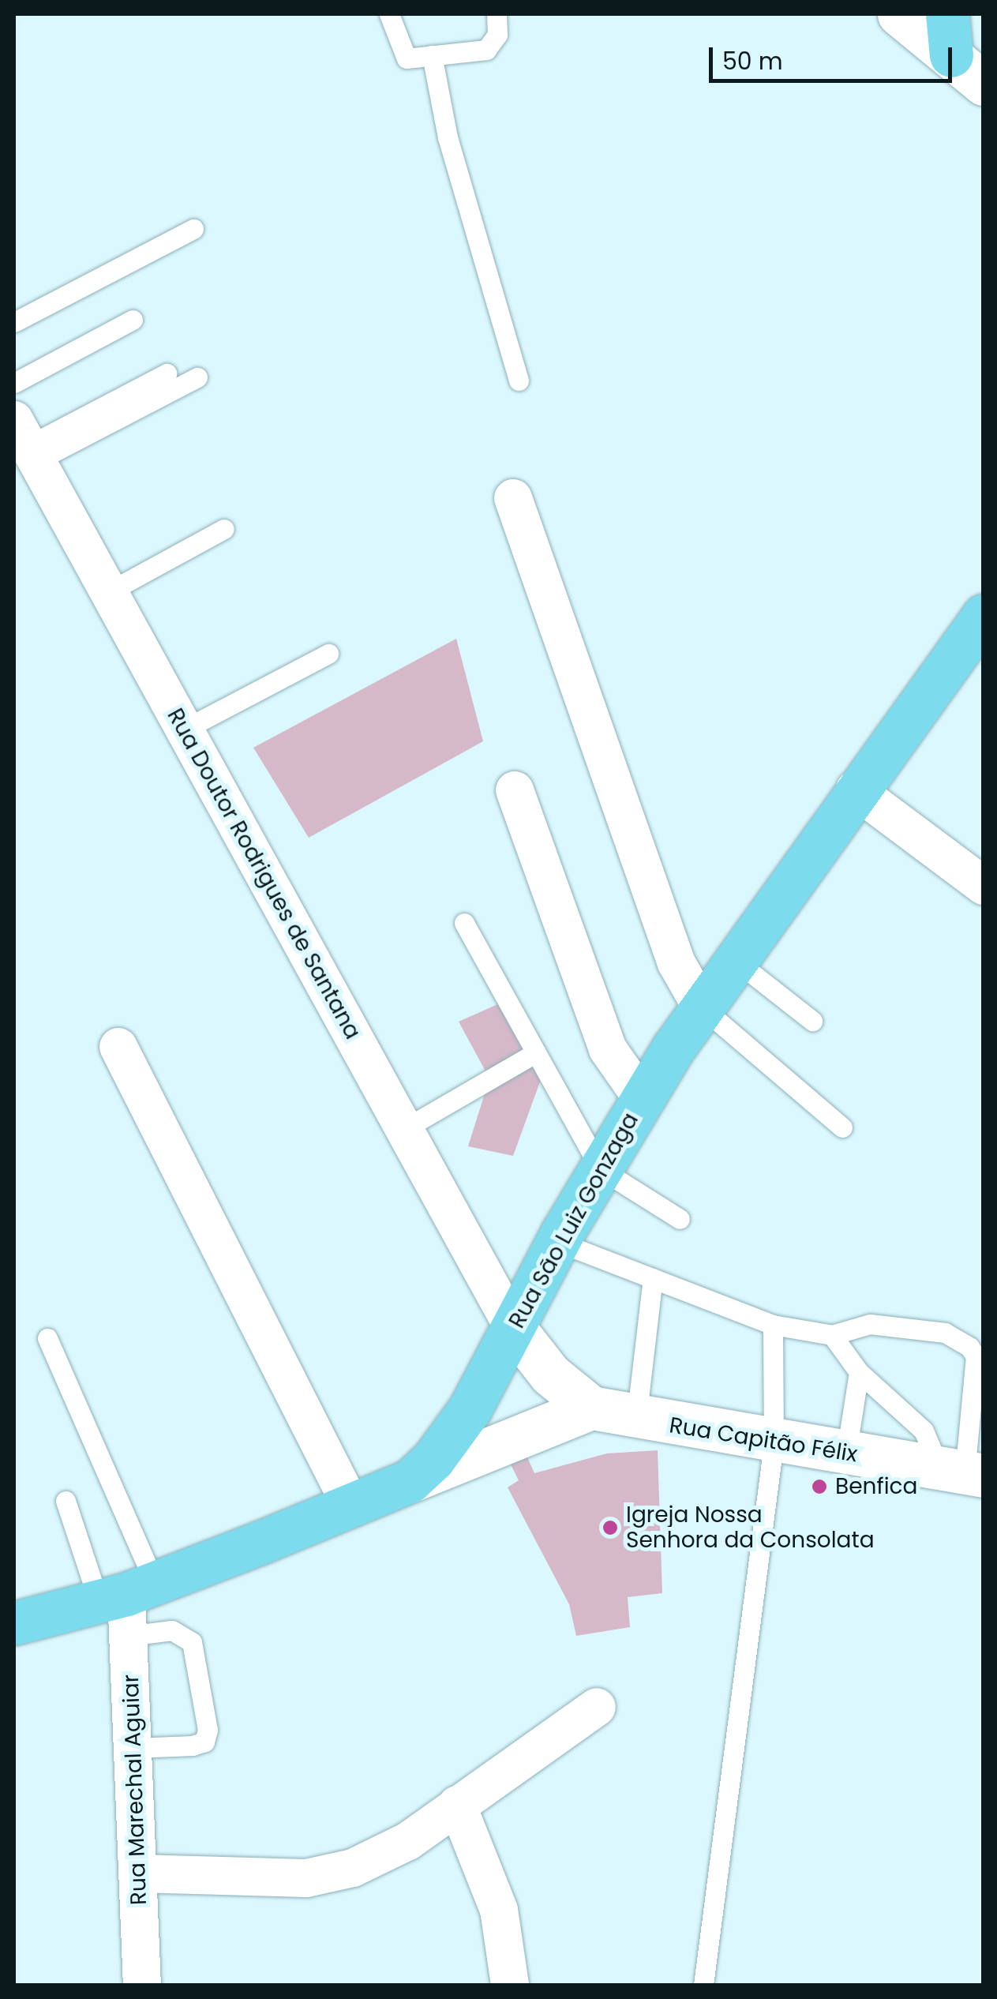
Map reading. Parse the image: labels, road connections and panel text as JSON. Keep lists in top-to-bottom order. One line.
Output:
{"streets":{"main road":["Rua São Luiz Gonzaga"],"street":["Rua Doutor Rodrigues de Santana","Rua Capitão Félix","Rua Marechal Aguiar"]},"crossings":[["Rua Doutor Rodrigues de Santana","Rua São Luiz Gonzaga"],["Rua Doutor Rodrigues de Santana","Rua Capitão Félix"],["Rua São Luiz Gonzaga","Rua Capitão Félix"],["Rua São Luiz Gonzaga","Rua Marechal Aguiar"]],"places":["Benfica","Igreja Nossa Senhora da Consolata"],"scale_bar":"50 m"}
